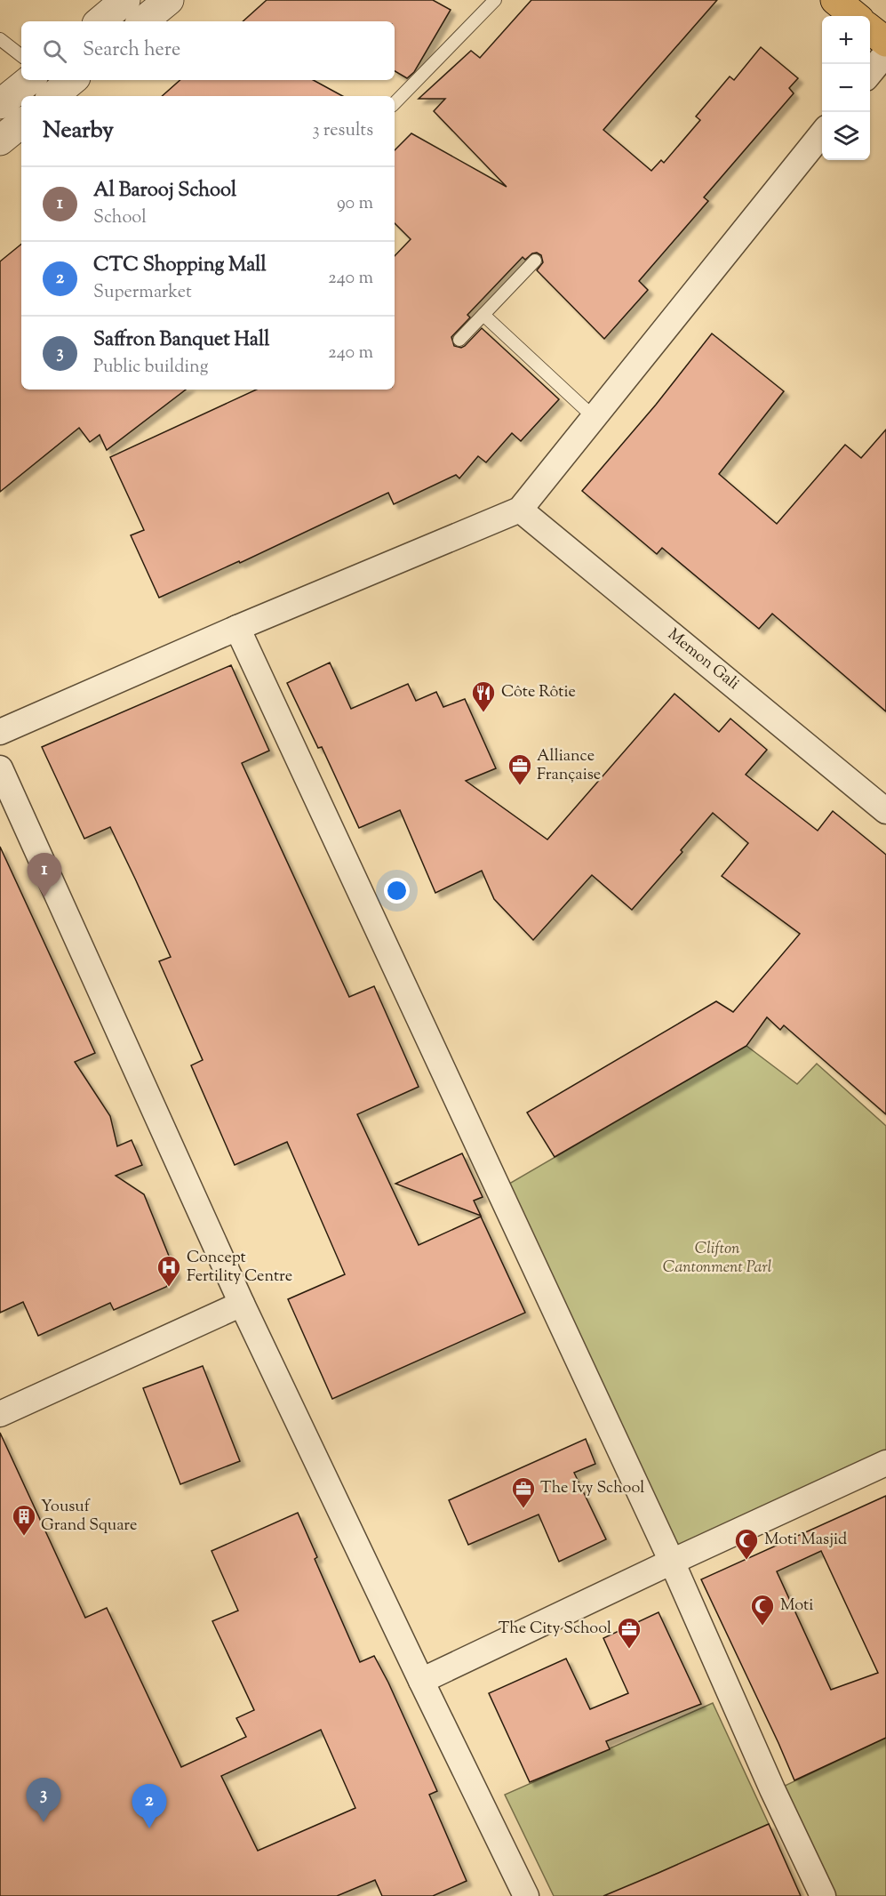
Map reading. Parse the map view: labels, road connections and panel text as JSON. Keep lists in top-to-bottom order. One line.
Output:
{"streets":{"street":["Memon Gali"]},"parks":["Clifton Cantonment Parl"],"places":{"restaurant":["Côte Rôtie"],"office":["Alliance Française","The Ivy School","The City School"],"hospital":["Concept Fertility Centre"],"building":["Yousuf Grand Square"],"mosque":["Moti Masjid","Moti"]},"page":{"map_buttons":["+","−"],"search":"Search here","heading":["Nearby","3 results"],"list":[{"mark":"1","name":"Al Barooj School","note":"School","value":"90 m"},{"mark":"2","name":"CTC Shopping Mall","note":"Supermarket","value":"240 m"},{"mark":"3","name":"Saffron Banquet Hall","note":"Public building","value":"240 m"}],"pins":["1","3","2"]}}
